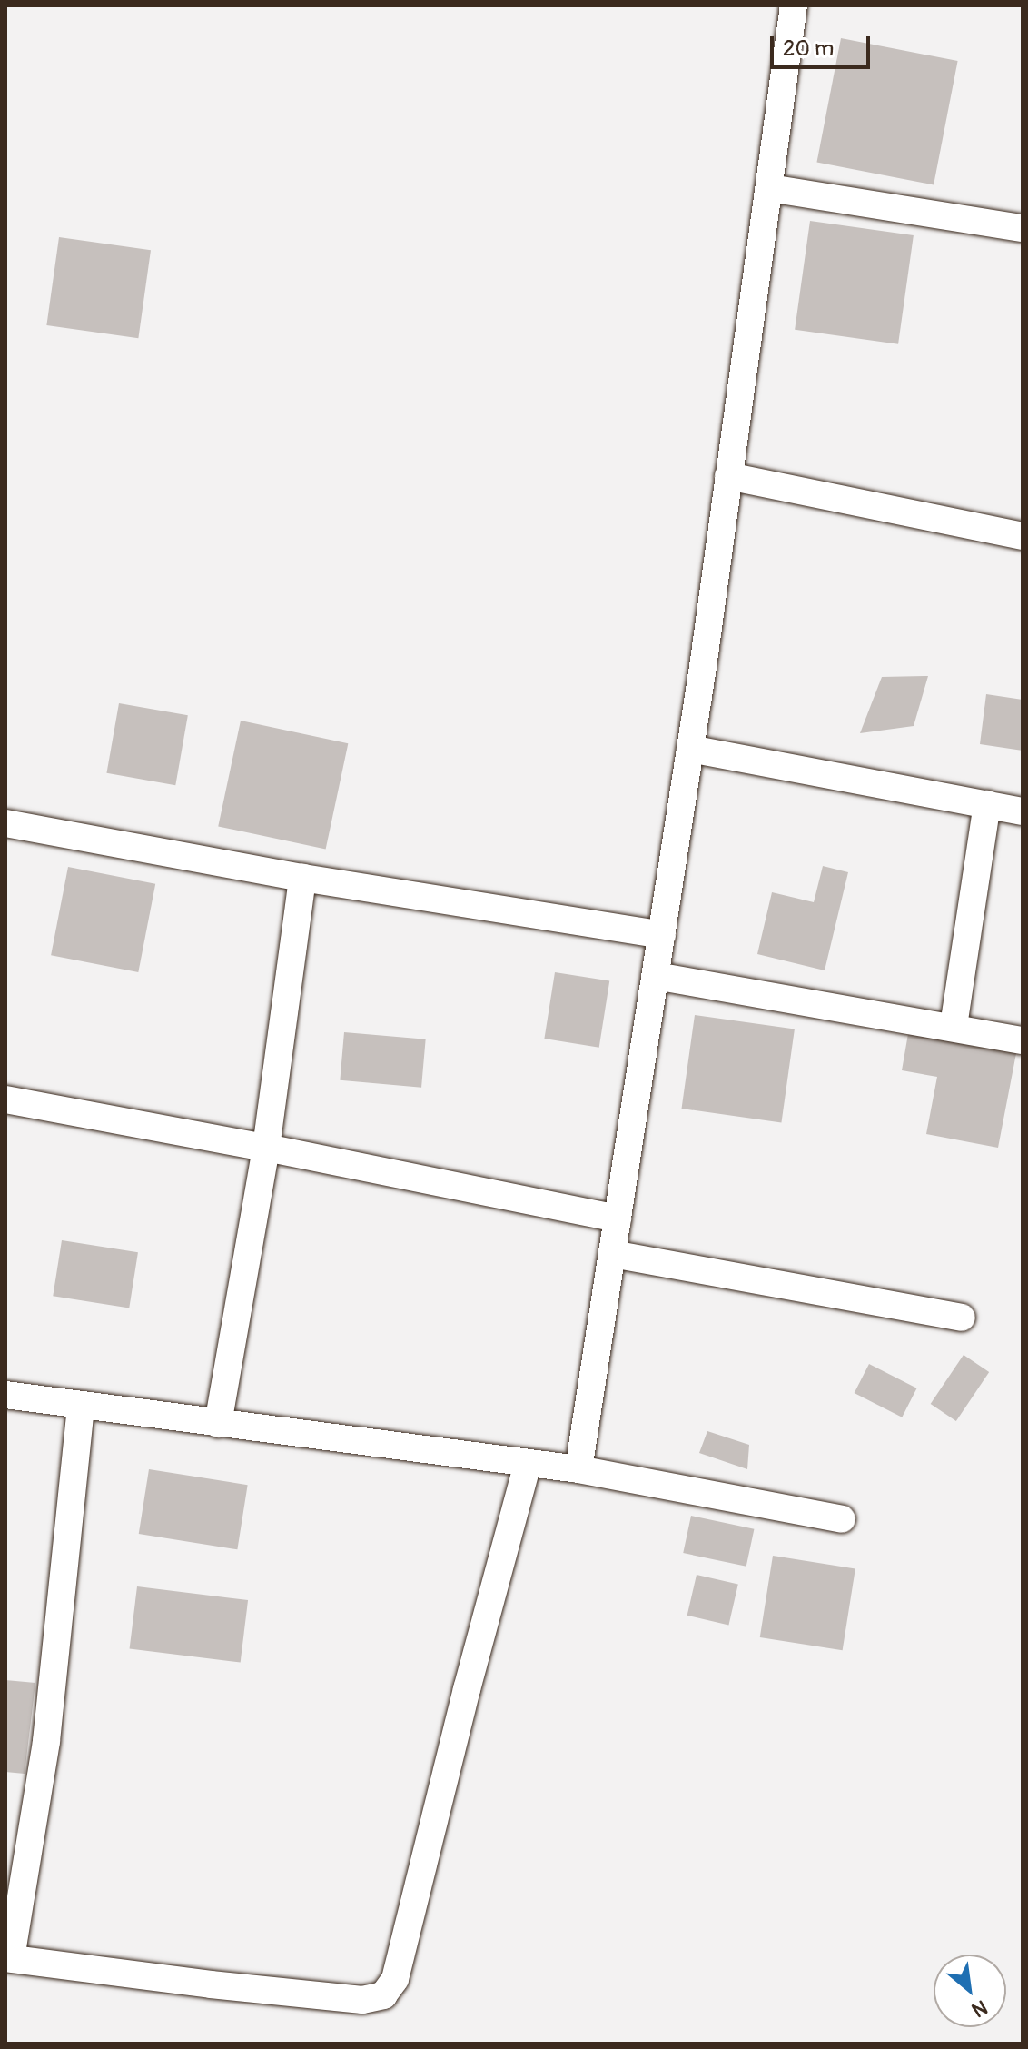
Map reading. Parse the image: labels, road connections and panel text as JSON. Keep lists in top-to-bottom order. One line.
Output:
{"scale_bar":"20 m","north":"bottom right"}
